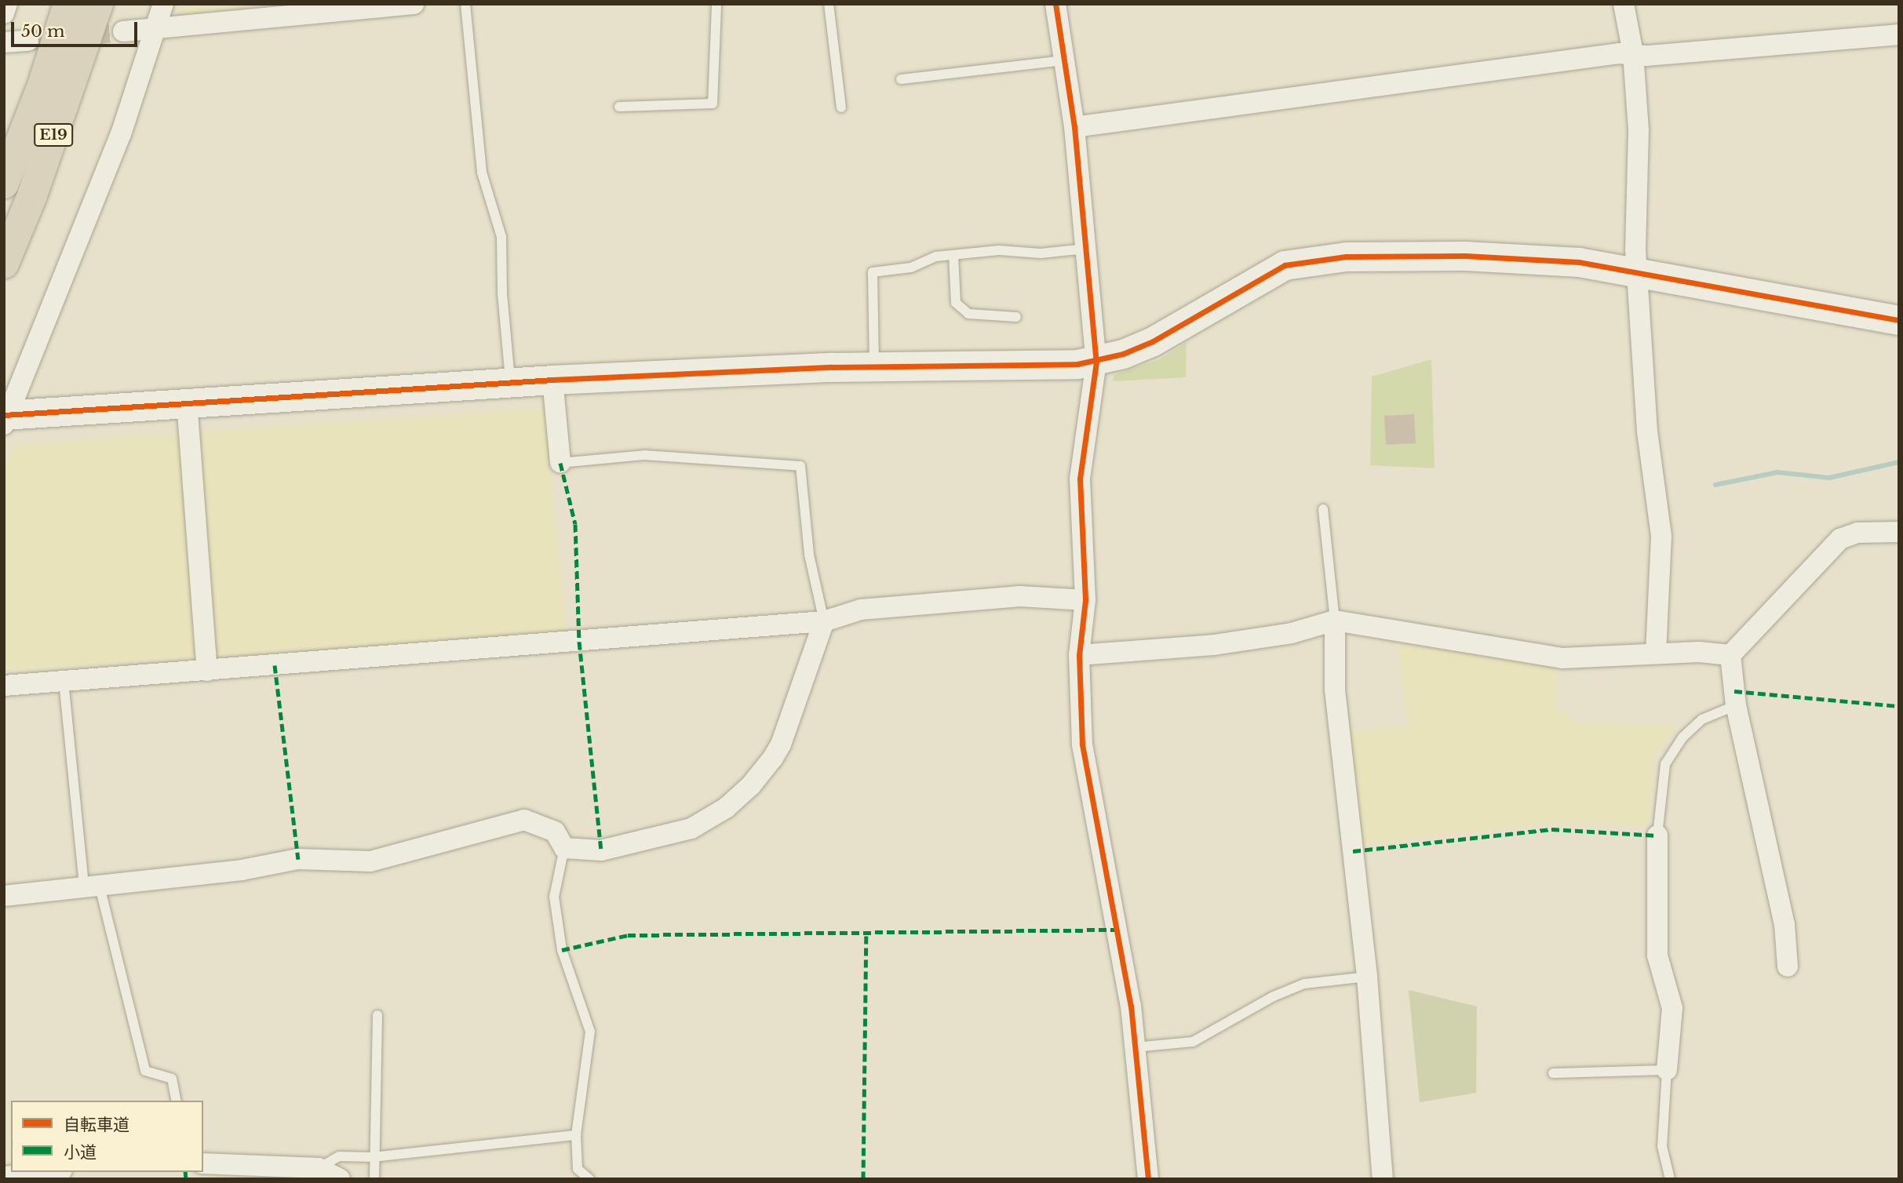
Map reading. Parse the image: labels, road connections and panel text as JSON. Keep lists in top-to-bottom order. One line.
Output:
{"streets":{"highway":["E19"]},"legend":["自転車道","小道"],"scale_bar":"50 m"}
